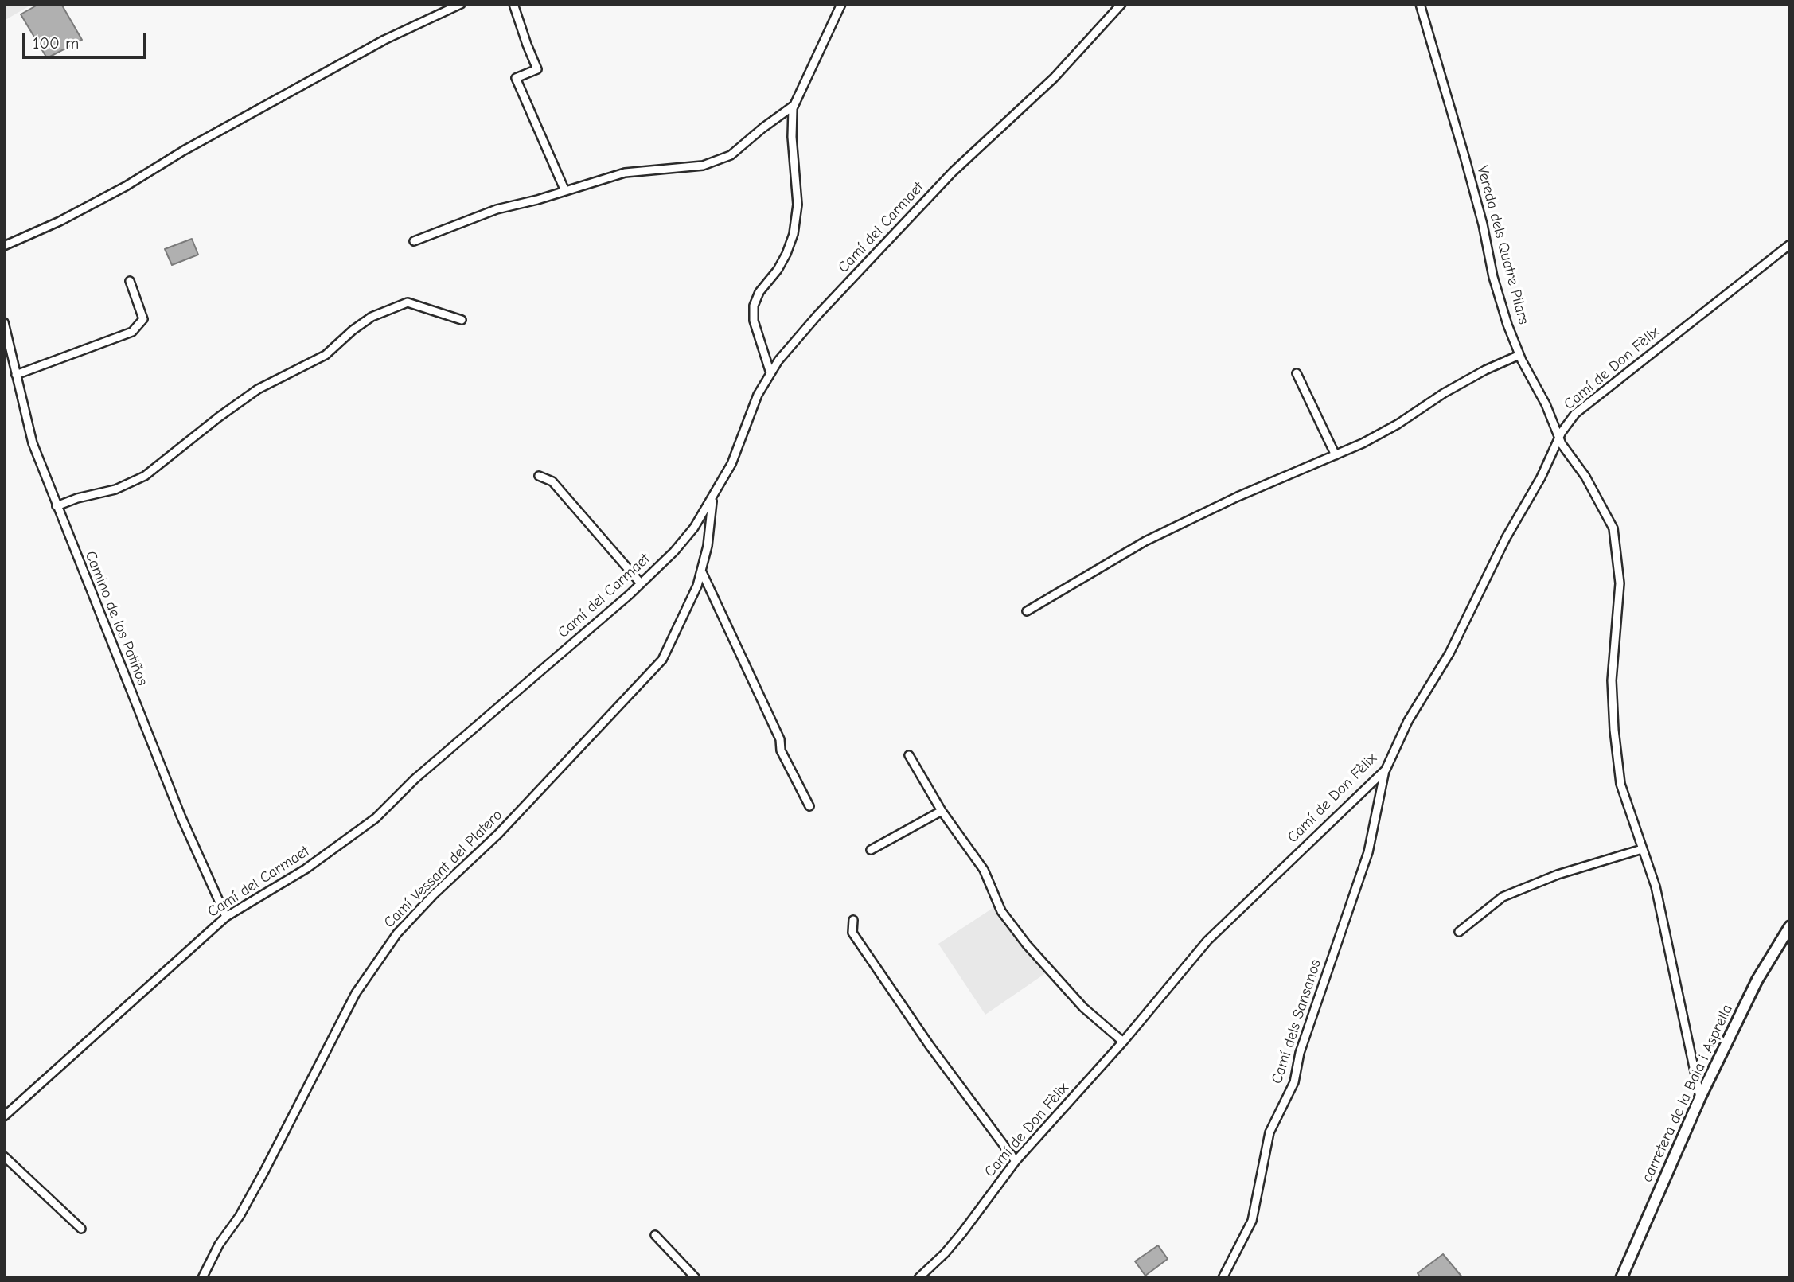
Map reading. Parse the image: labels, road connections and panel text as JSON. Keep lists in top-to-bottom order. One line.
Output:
{"streets":{"main road":["carretera de la Baia i Asprella"],"street":["Camí del Carmaet","Vereda dels Quatre Pilars","Camí de Don Fèlix","Camino de los Patiños","Camí Vessant del Platero","Camí dels Sansanos"]},"crossings":[["Camí del Carmaet","Camino de los Patiños"],["Camí del Carmaet","Camí Vessant del Platero"],["Vereda dels Quatre Pilars","Camí de Don Fèlix"],["Vereda dels Quatre Pilars","carretera de la Baia i Asprella"],["Camí de Don Fèlix","Camí dels Sansanos"]],"scale_bar":"100 m"}
